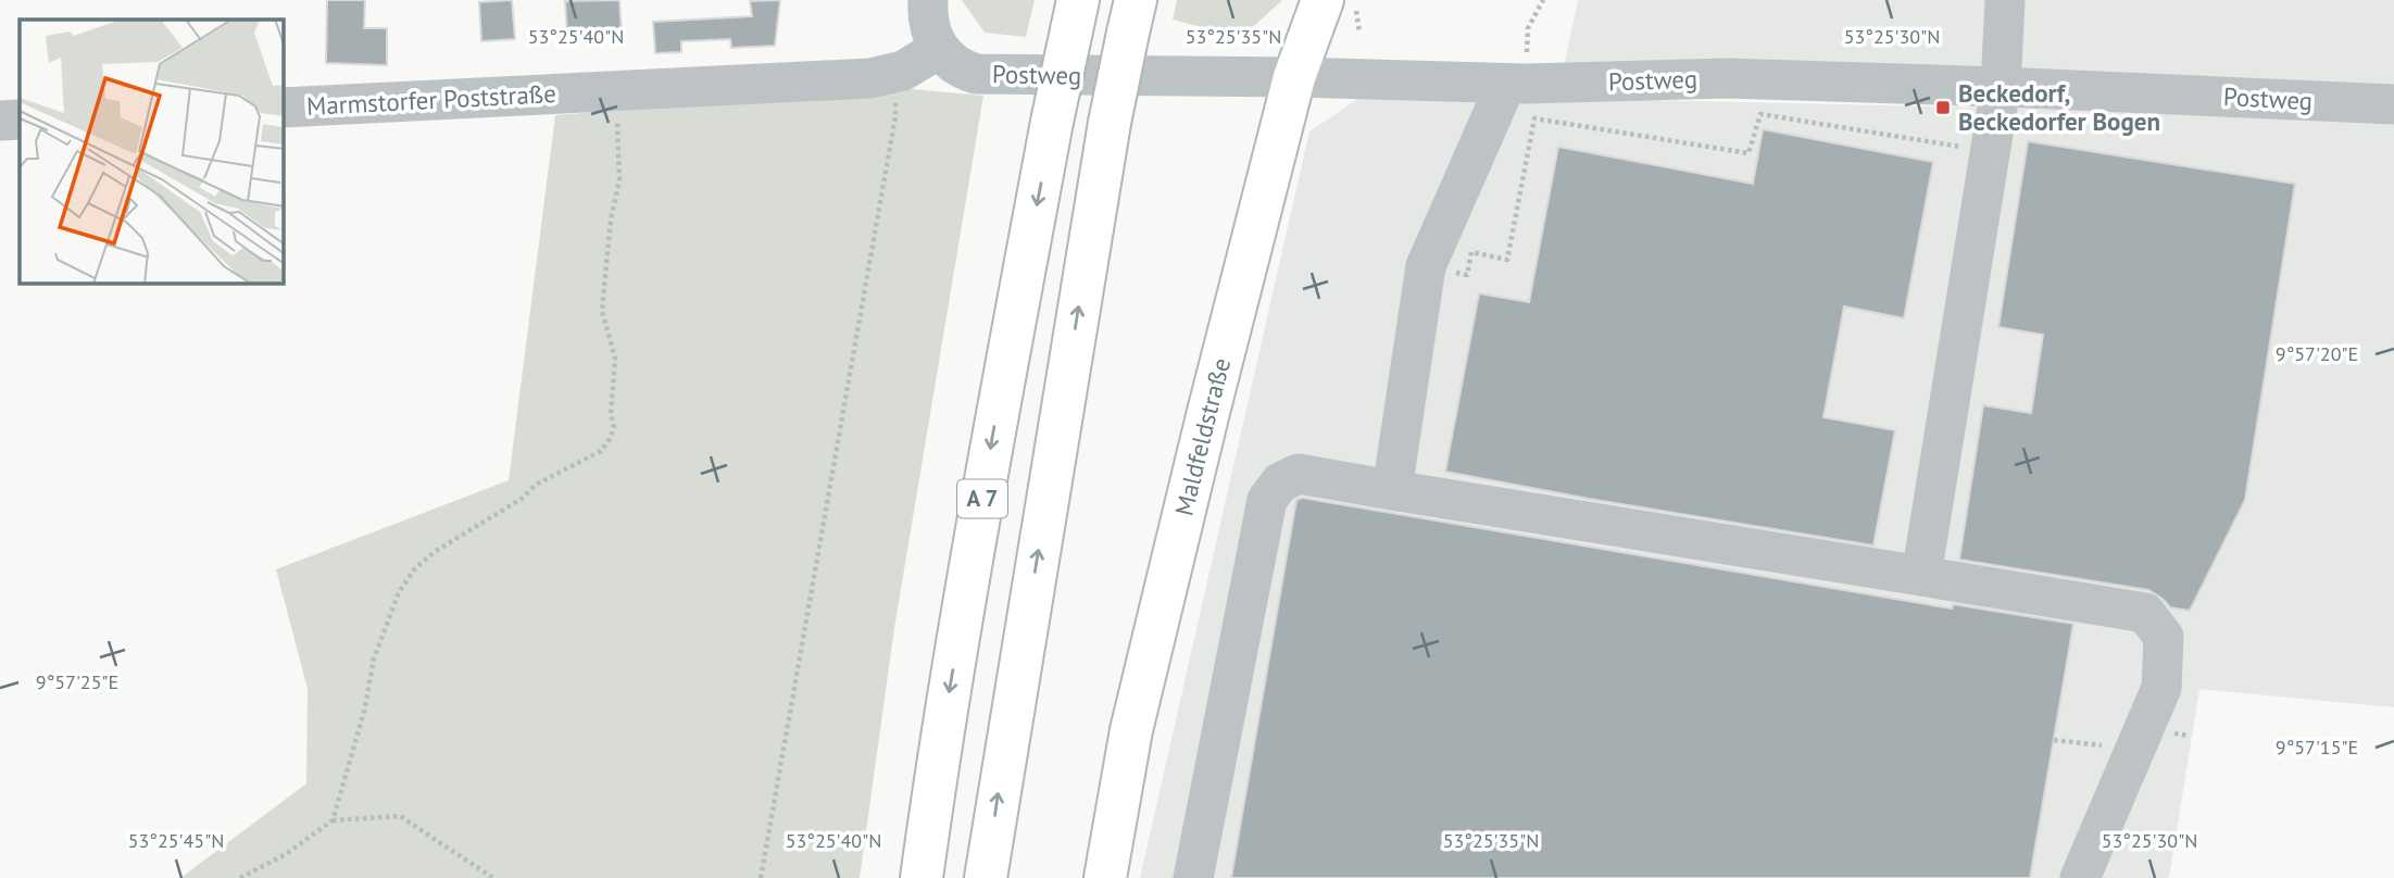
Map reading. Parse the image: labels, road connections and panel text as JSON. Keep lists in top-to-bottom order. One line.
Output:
{"streets":{"main road":["Maldfeldstraße","A 7"],"street":["Postweg","Marmstorfer Poststraße"]},"crossings":[["Postweg","Marmstorfer Poststraße"],["Postweg","Maldfeldstraße"]],"places":{"transit":["Beckedorf, Beckedorfer Bogen"]},"coordinates":["53°25'40\"N","53°25'35\"N","53°25'30\"N","9°57'20\"E","9°57'25\"E","9°57'15\"E","53°25'45\"N"]}
